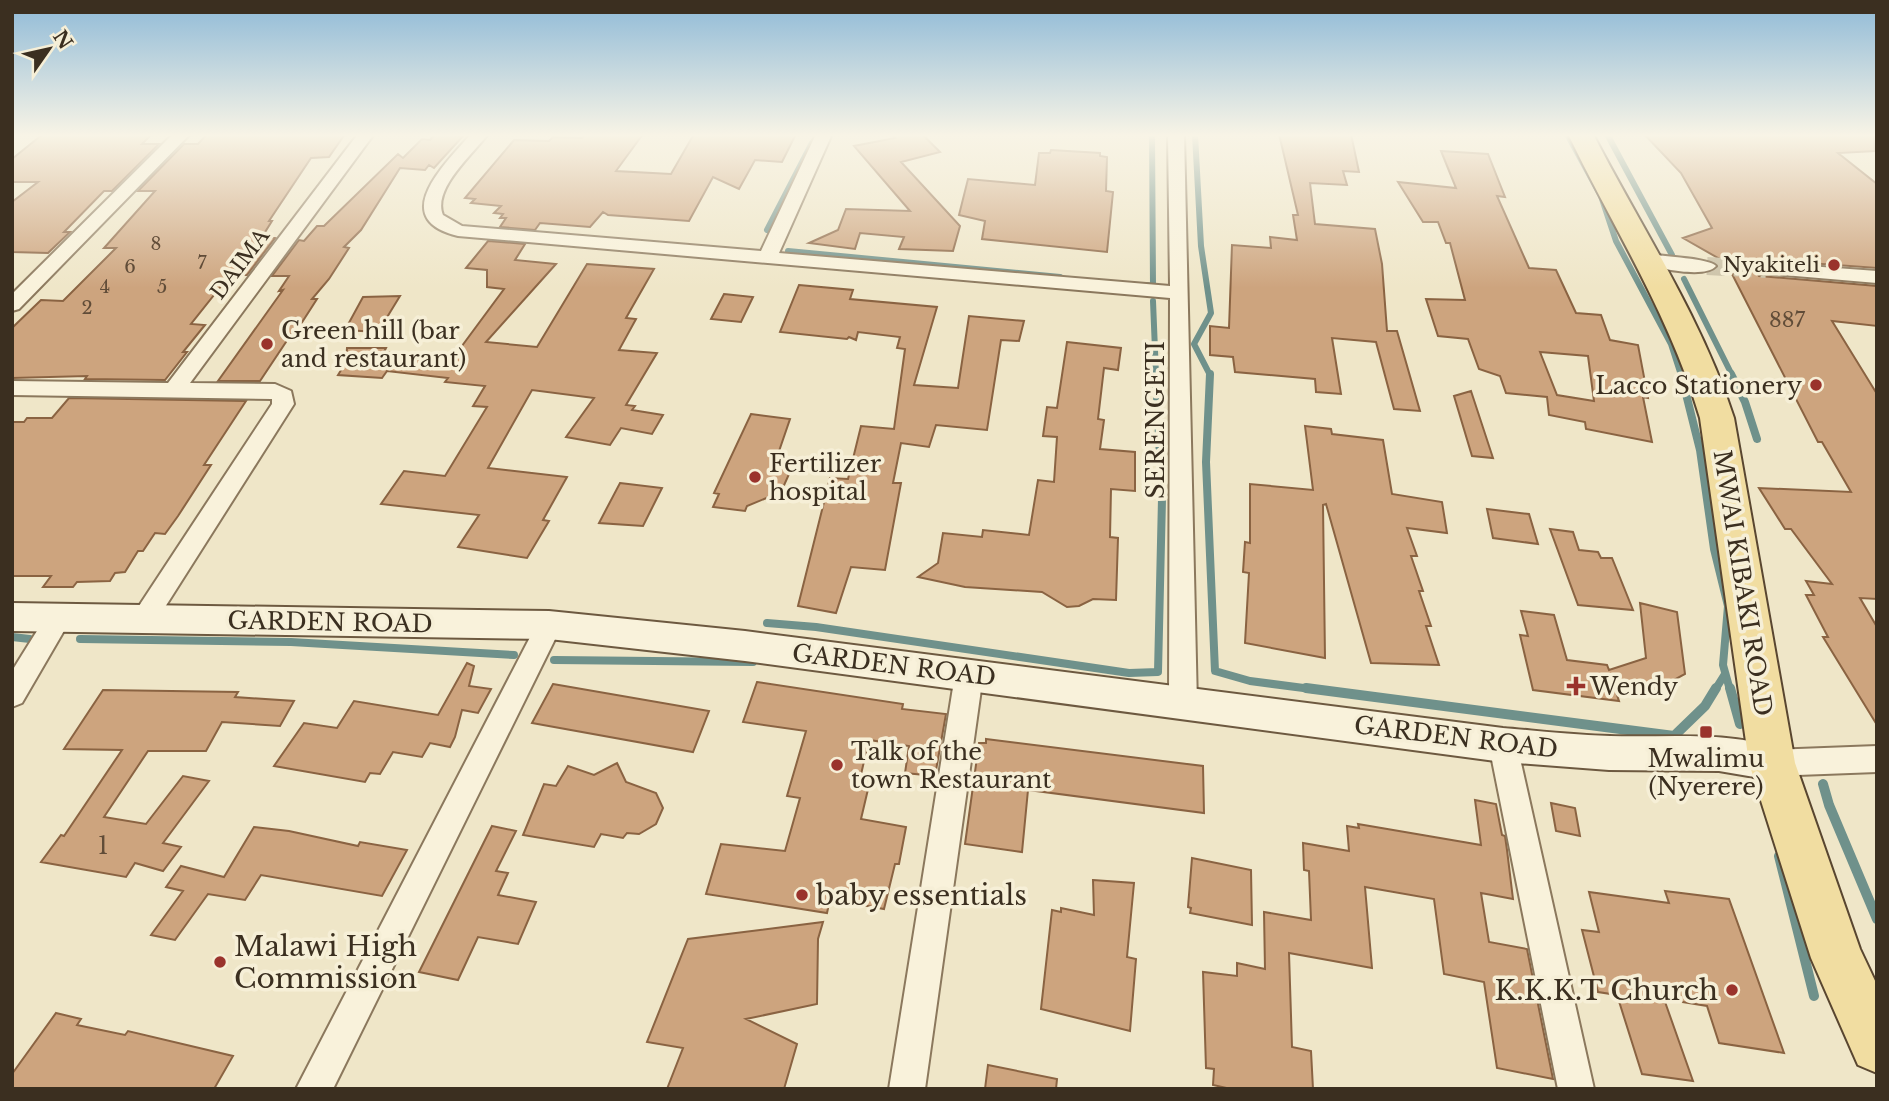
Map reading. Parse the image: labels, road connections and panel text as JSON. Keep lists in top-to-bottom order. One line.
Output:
{"streets":{"main road":["MWAI KIBAKI ROAD"],"street":["DAIMA","SERENGETI","GARDEN ROAD"]},"crossings":[["SERENGETI","GARDEN ROAD"],["MWAI KIBAKI ROAD","GARDEN ROAD"]],"places":{"other":["Nyakiteli","Green hill (bar and restaurant)","Lacco Stationery","Fertilizer hospital","Talk of the town Restaurant","baby essentials","Malawi High Commission","K.K.K.T Church"],"health":["Wendy"],"transit":["Mwalimu (Nyerere)"]},"house_numbers":["8","7","6","4","5","2","887","1"],"north":"top right"}
